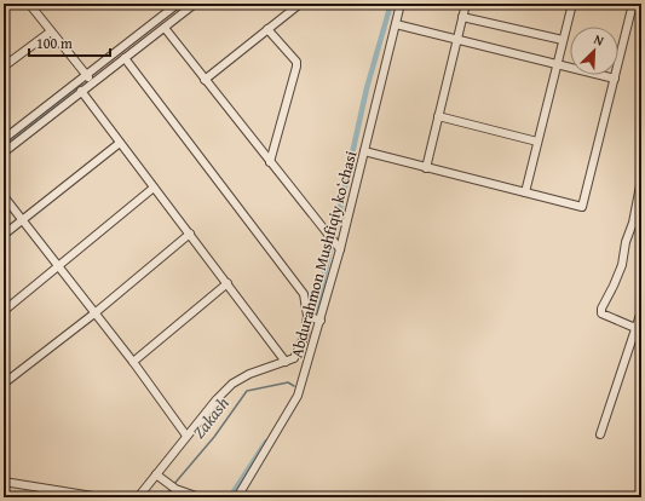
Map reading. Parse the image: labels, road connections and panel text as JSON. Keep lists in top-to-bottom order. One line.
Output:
{"streets":{"street":["Abdurahmon Mushfiqiy koʻchasi"]},"water":["Zakash"],"scale_bar":"100 m","north":"top right"}
